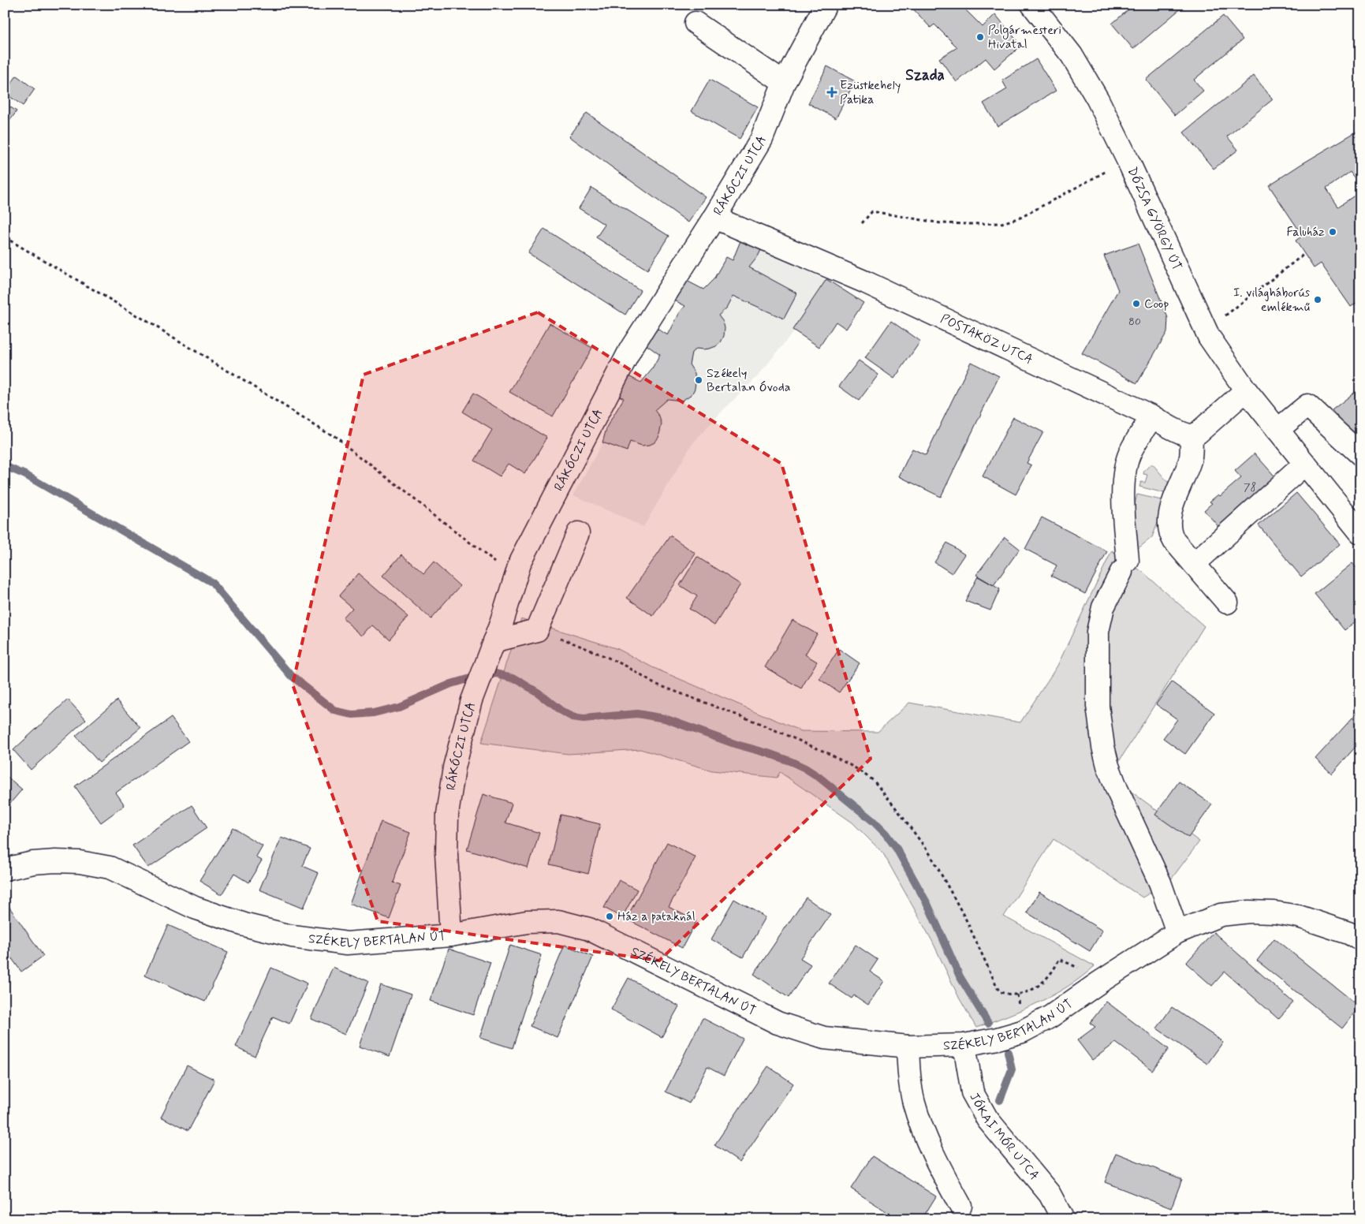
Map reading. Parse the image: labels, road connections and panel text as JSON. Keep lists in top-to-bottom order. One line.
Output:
{"streets":{"street":["RÁKÓCZI UTCA","DÓZSA GYÖRGY ÚT","POSTAKÖZ UTCA","SZÉKELY BERTALAN ÚT","JÓKAI MÓR UTCA"]},"crossings":[["RÁKÓCZI UTCA","POSTAKÖZ UTCA"],["RÁKÓCZI UTCA","SZÉKELY BERTALAN ÚT"],["SZÉKELY BERTALAN ÚT","JÓKAI MÓR UTCA"]],"districts":["Szada"],"places":{"other":["Polgármesteri Hivatal","Faluház","I. világháborús emlékmű","Coop","Székely Bertalan Óvoda","Ház a pataknál"],"health":["Ezüstkehely Patika"]},"house_numbers":["80","78"]}
